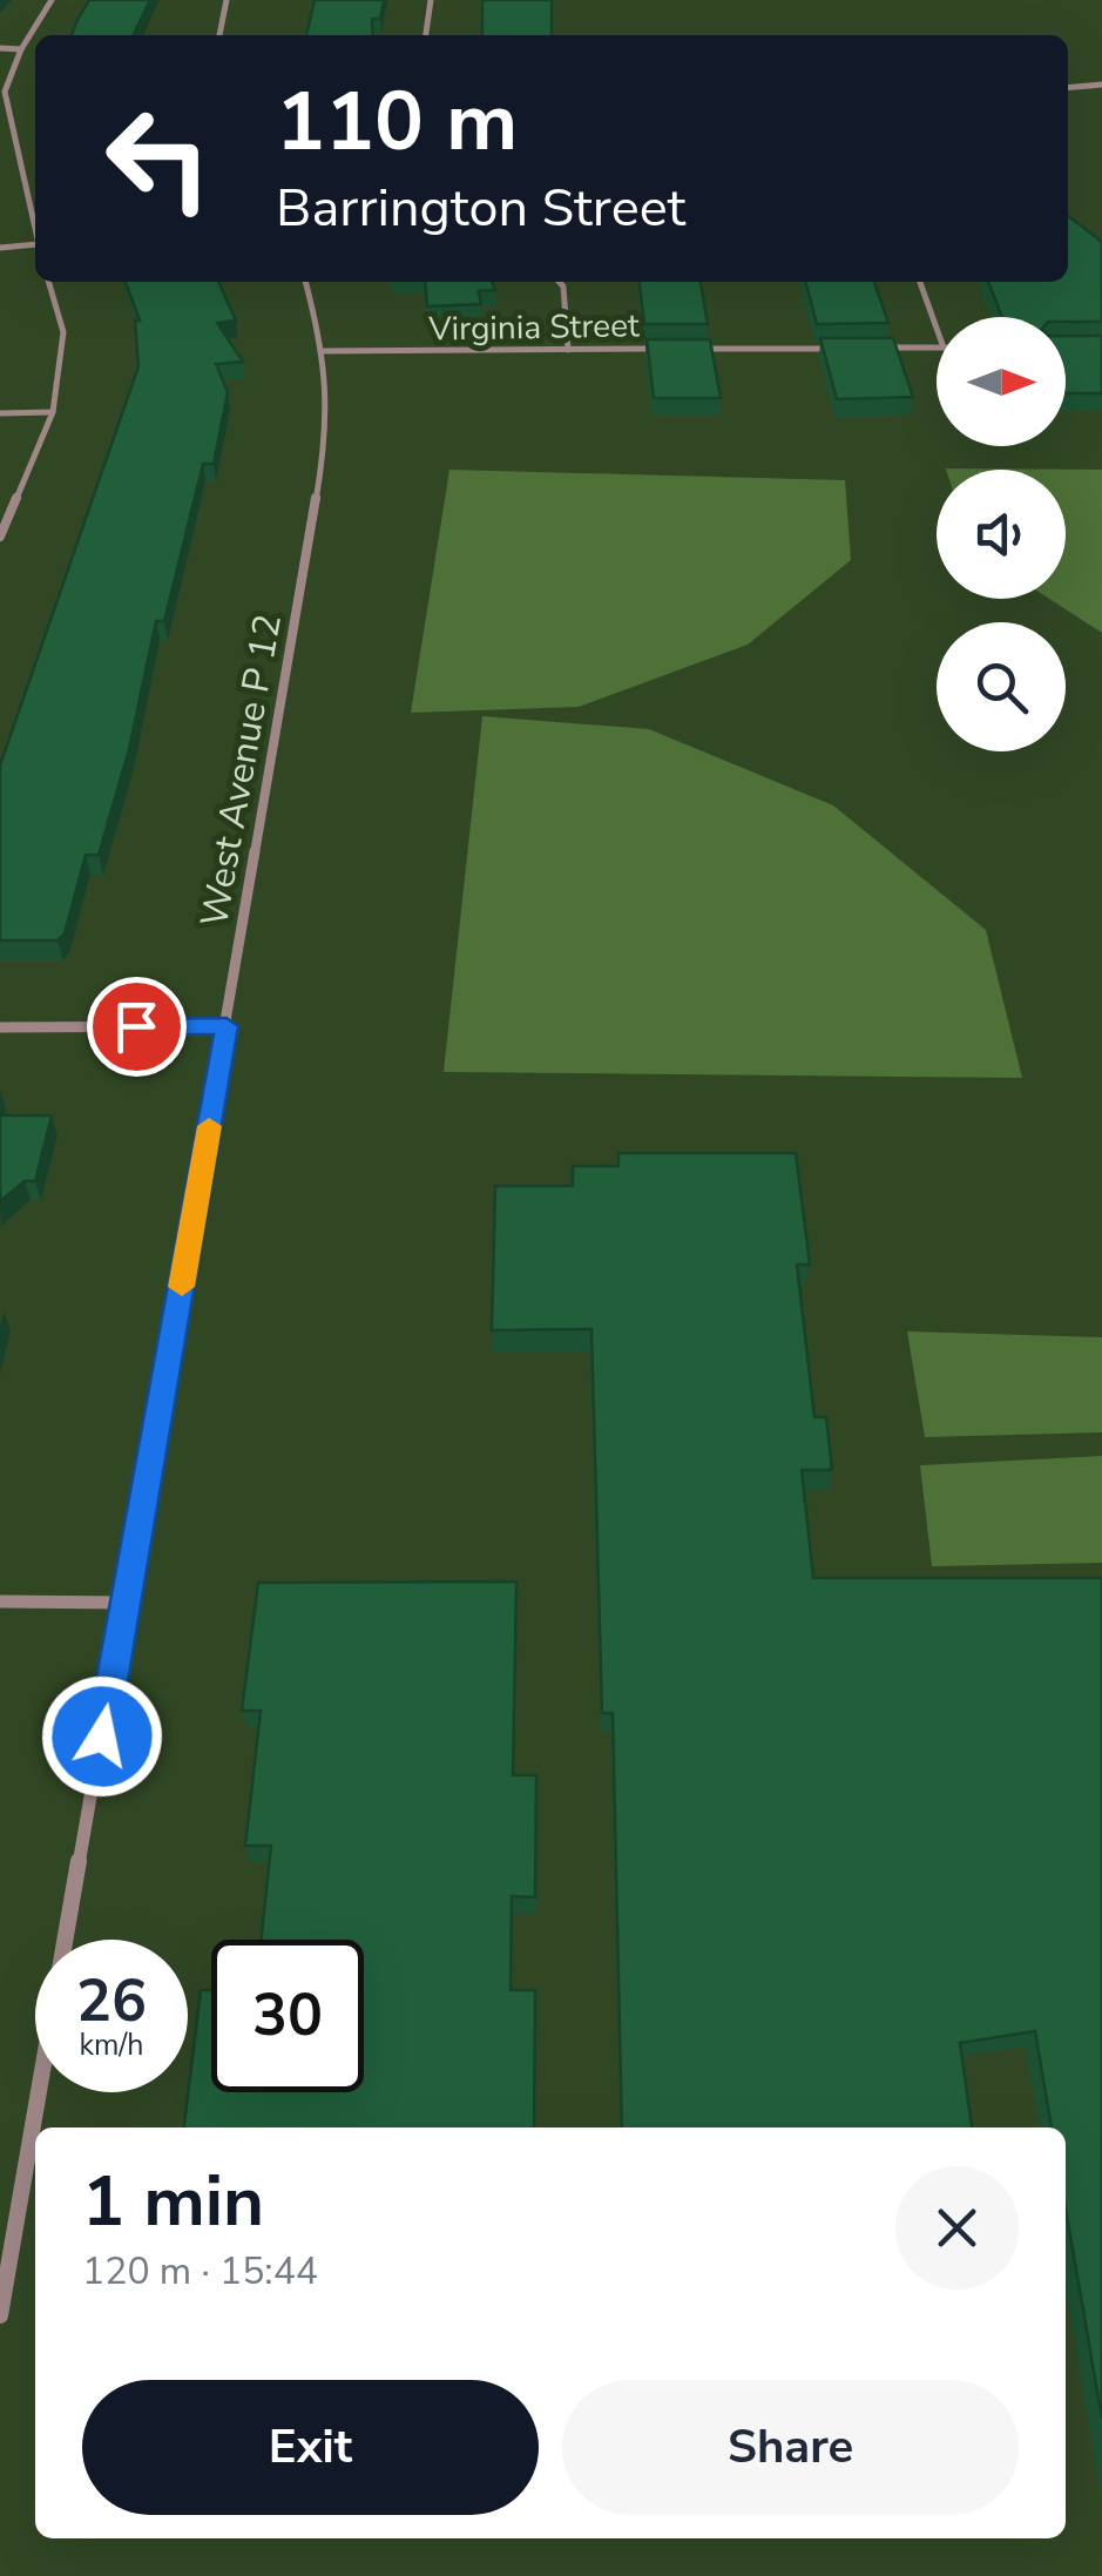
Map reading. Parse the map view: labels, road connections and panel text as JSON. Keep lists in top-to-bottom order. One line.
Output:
{"streets":{"street":["Virginia Street","West Avenue P 12"]},"crossings":[["Virginia Street","West Avenue P 12"]],"north":"right","page":{"turn":["110 m","Barrington Street"],"speed":"26 km/h","limit":"30","heading":["1 min","120 m · 15:44"],"buttons":["Exit","Share"]}}
